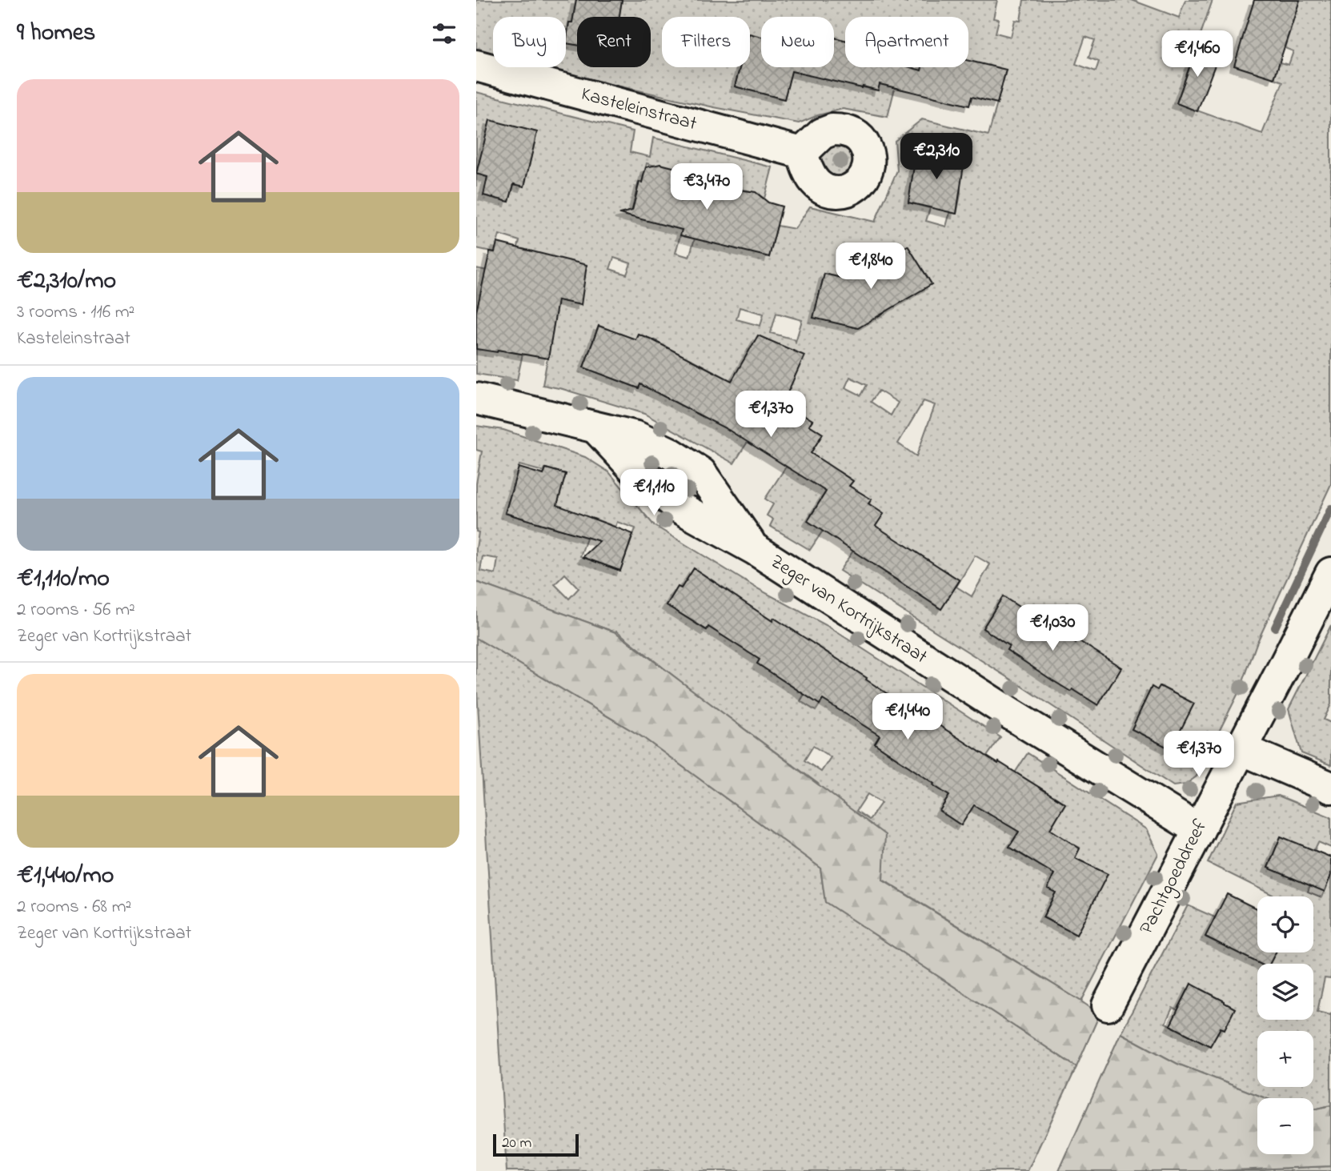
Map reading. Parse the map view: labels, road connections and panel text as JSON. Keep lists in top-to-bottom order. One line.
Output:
{"streets":{"street":["Kasteleinstraat","Zeger van Kortrijkstraat","Pachtgoeddreef"]},"crossings":[["Zeger van Kortrijkstraat","Pachtgoeddreef"]],"scale_bar":"20 m","page":{"heading":"9 homes","chip":["Buy","Rent","Filters","New","Apartment"],"price":["€1,460","€2,310","€3,470","€1,840","€1,370","€1,110","€1,030","€1,440","€1,370"],"list":[{"name":"€2,310/mo","note":"3 rooms · 116 m² · Kasteleinstraat"},{"name":"€1,110/mo","note":"2 rooms · 56 m² · Zeger van Kortrijkstraat"},{"name":"€1,440/mo","note":"2 rooms · 68 m² · Zeger van Kortrijkstraat"}],"map_buttons":["+","−"],"scale":"20 m"}}
